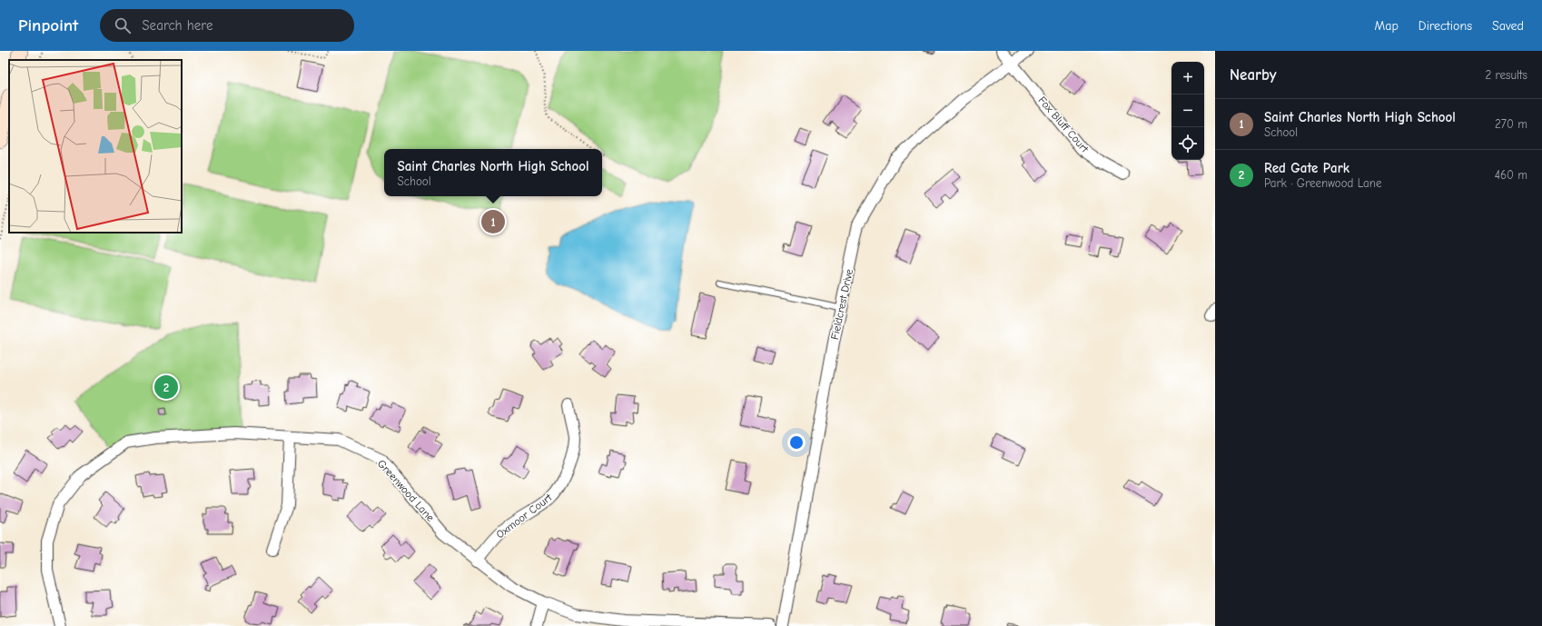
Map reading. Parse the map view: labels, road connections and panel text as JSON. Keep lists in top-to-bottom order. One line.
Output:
{"streets":{"street":["Fox Bluff Court","Fieldcrest Drive","Greenwood Lane","Oxmoor Court"]},"crossings":[["Fox Bluff Court","Fieldcrest Drive"],["Greenwood Lane","Oxmoor Court"]],"page":{"header":"Pinpoint","search":"Search here","nav":["Map","Directions","Saved"],"heading":["Nearby","2 results"],"map_buttons":["+","−"],"list":[{"mark":"1","name":"Saint Charles North High School","note":"School","value":"270 m"},{"mark":"2","name":"Red Gate Park","note":"Park · Greenwood Lane","value":"460 m"}],"popup":["Saint Charles North High School","School"],"pins":["1","2"]}}
